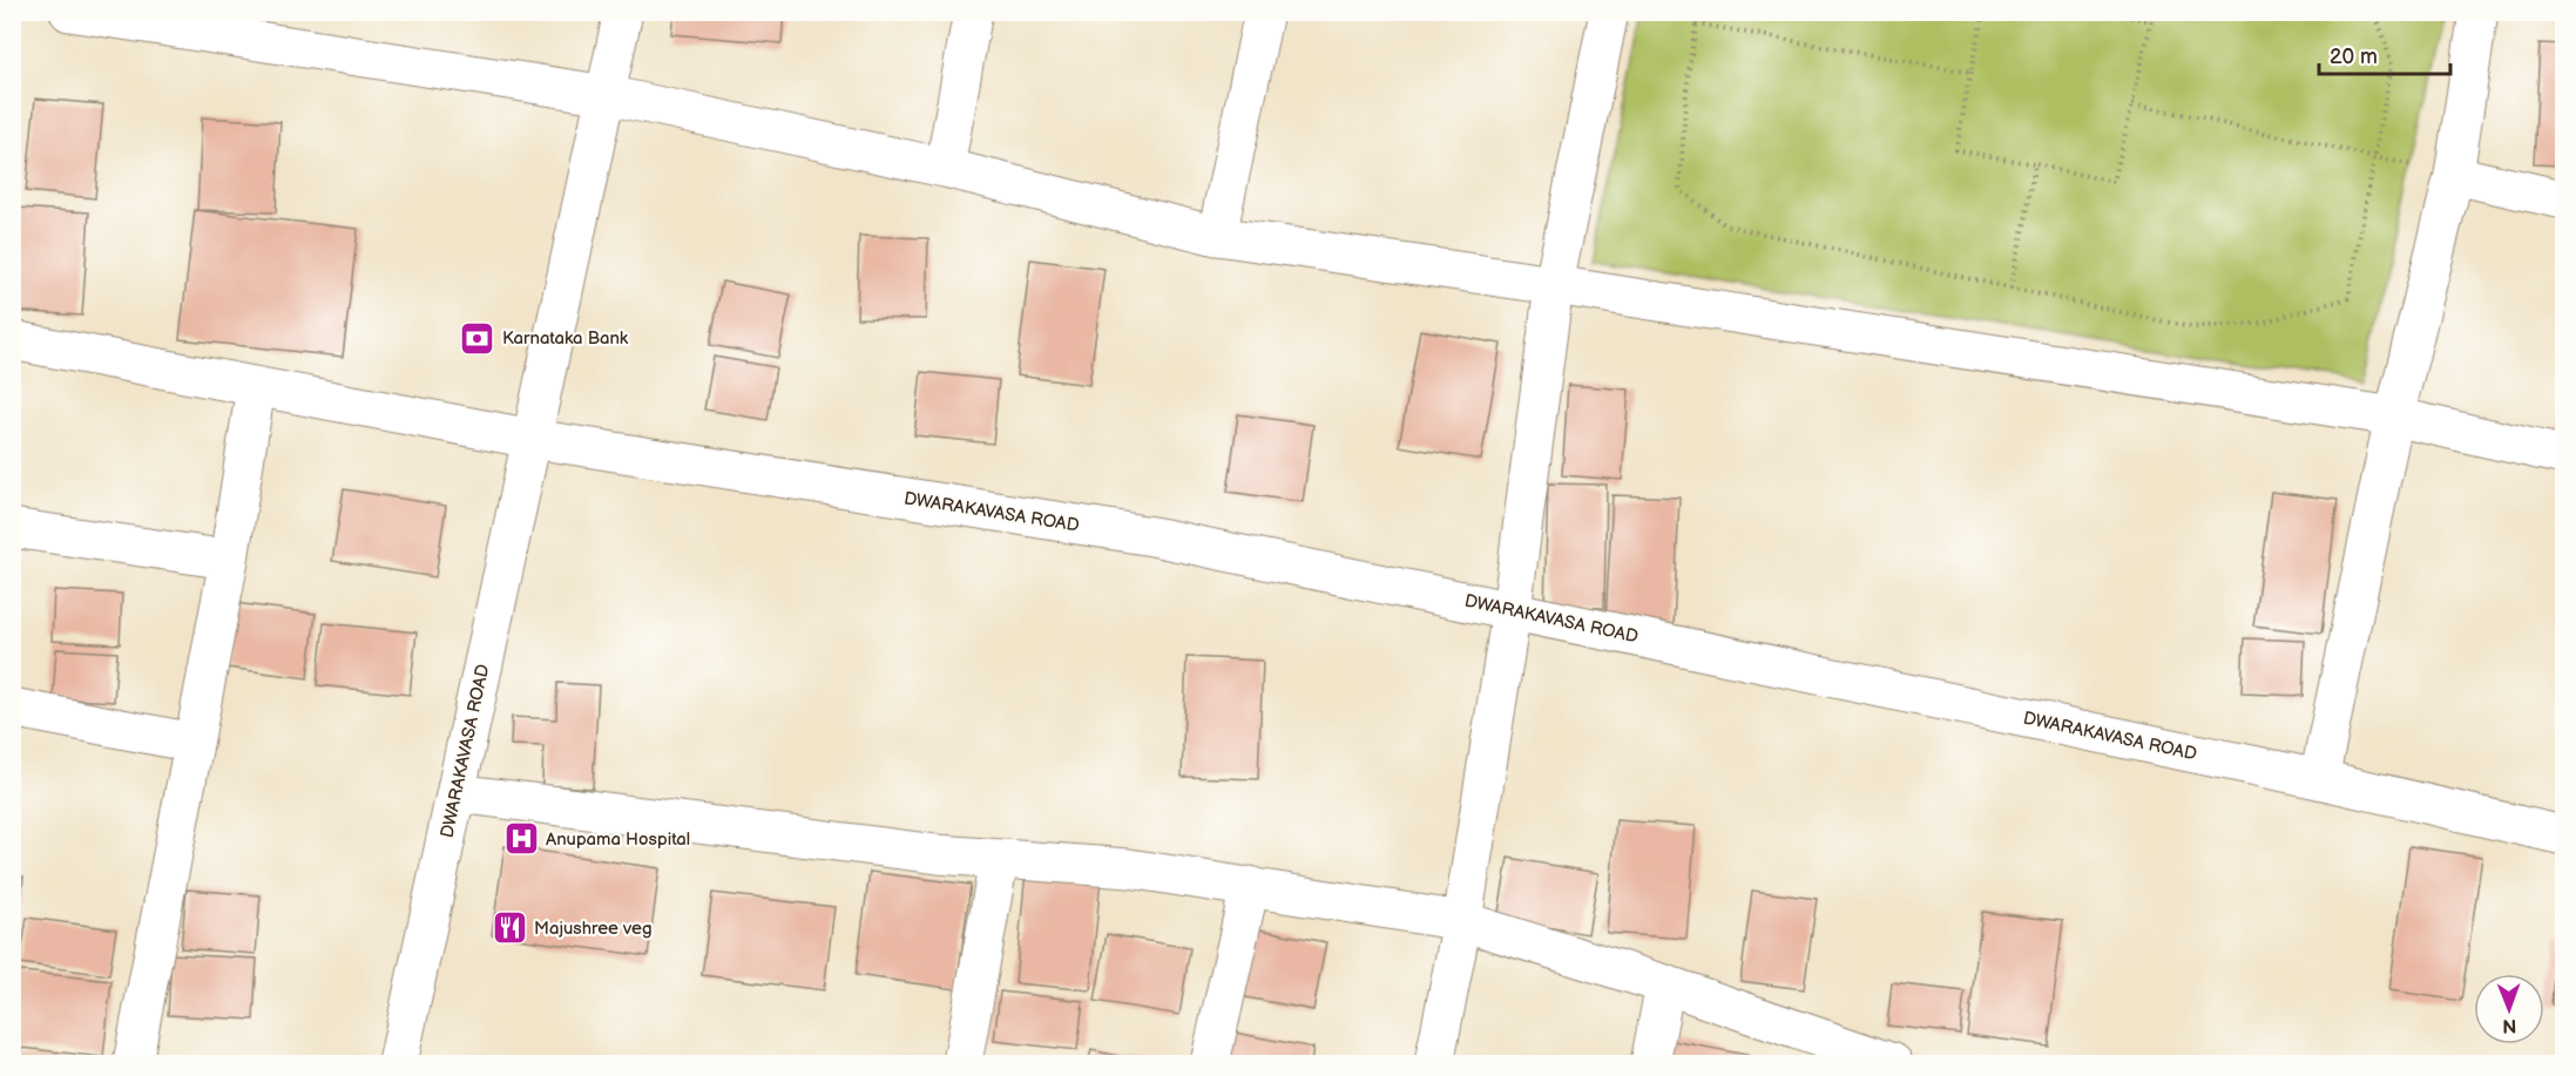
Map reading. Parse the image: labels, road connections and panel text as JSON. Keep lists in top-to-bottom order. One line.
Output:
{"streets":{"street":["DWARAKAVASA ROAD"]},"places":{"bank":["Karnataka Bank"],"hospital":["Anupama Hospital"],"restaurant":["Majushree veg"]},"scale_bar":"20 m","north":"bottom"}
